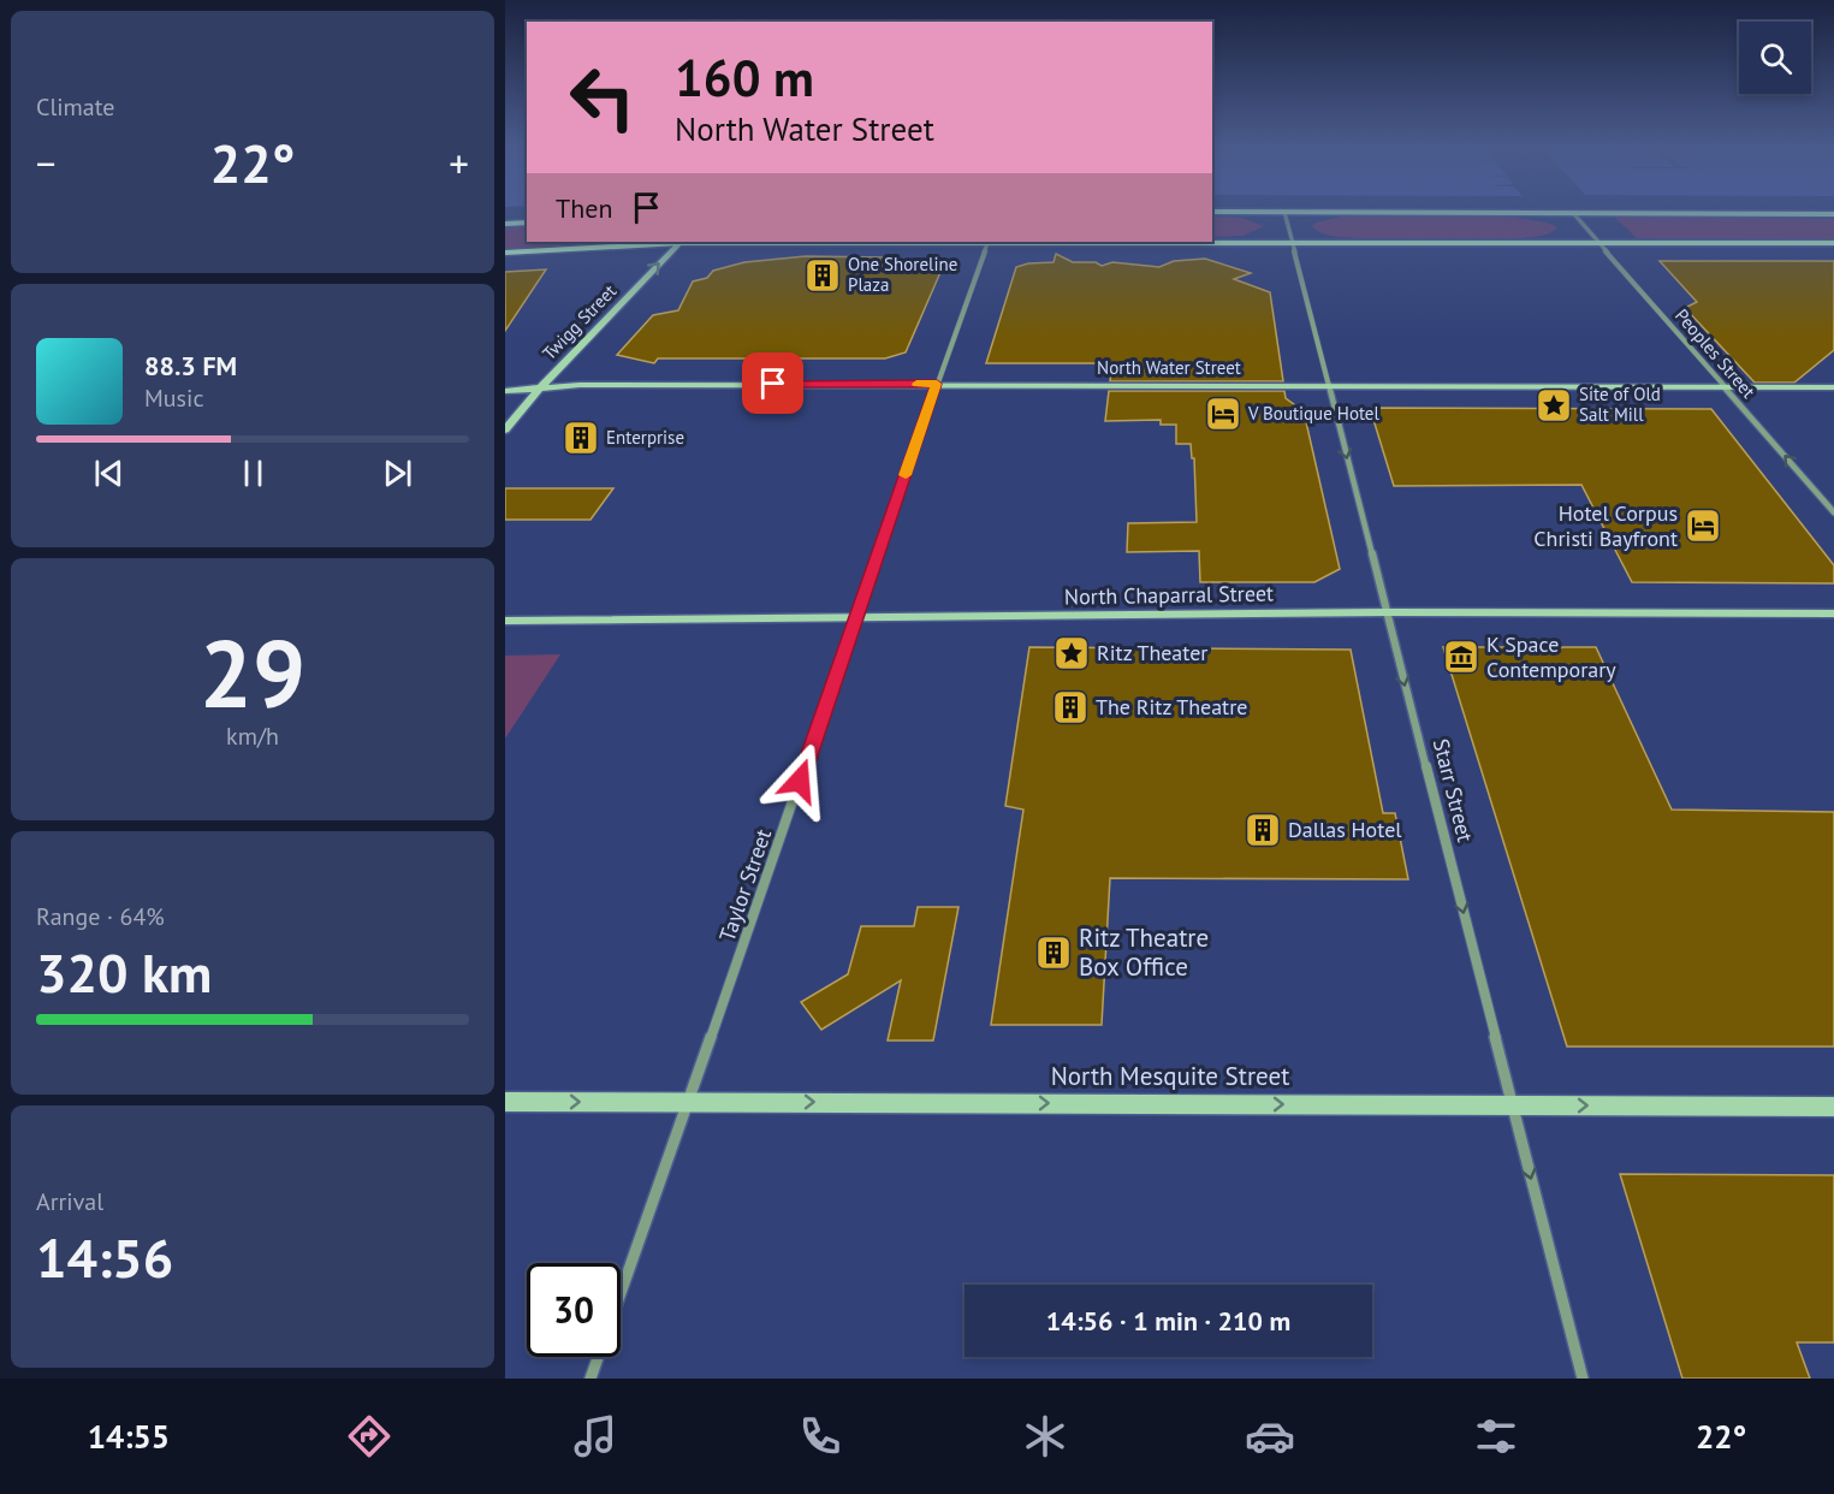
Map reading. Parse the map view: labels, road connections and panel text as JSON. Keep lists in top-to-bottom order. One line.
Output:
{"streets":{"street":["Twigg Street","Peoples Street","North Water Street","North Chaparral Street","Starr Street","Taylor Street","North Mesquite Street"]},"crossings":[["Twigg Street","North Water Street"],["Peoples Street","North Water Street"],["North Water Street","Starr Street"],["North Water Street","Taylor Street"],["North Chaparral Street","Starr Street"],["North Chaparral Street","Taylor Street"],["Starr Street","North Mesquite Street"],["Taylor Street","North Mesquite Street"]],"one_way":["Twigg Street","Peoples Street","Starr Street","North Mesquite Street"],"places":{"building":["One Shoreline Plaza","Enterprise","The Ritz Theatre","Dallas Hotel","Ritz Theatre Box Office"],"place":["Site of Old Salt Mill","Ritz Theater"],"hotel":["V Boutique Hotel","Hotel Corpus Christi Bayfront"],"museum":["K Space Contemporary"]},"page":{"tile":["Climate",["29","km/h"],["Range · 64%","320 km"],["Arrival","14:56"]],"turn":["160 m","North Water Street"],"heat":["−","22°","+"],"then":"Then","song":["88.3 FM","Music"],"limit":"30","trip":"14:56 · 1 min · 210 m","tabs":["14:55","22°"]}}
